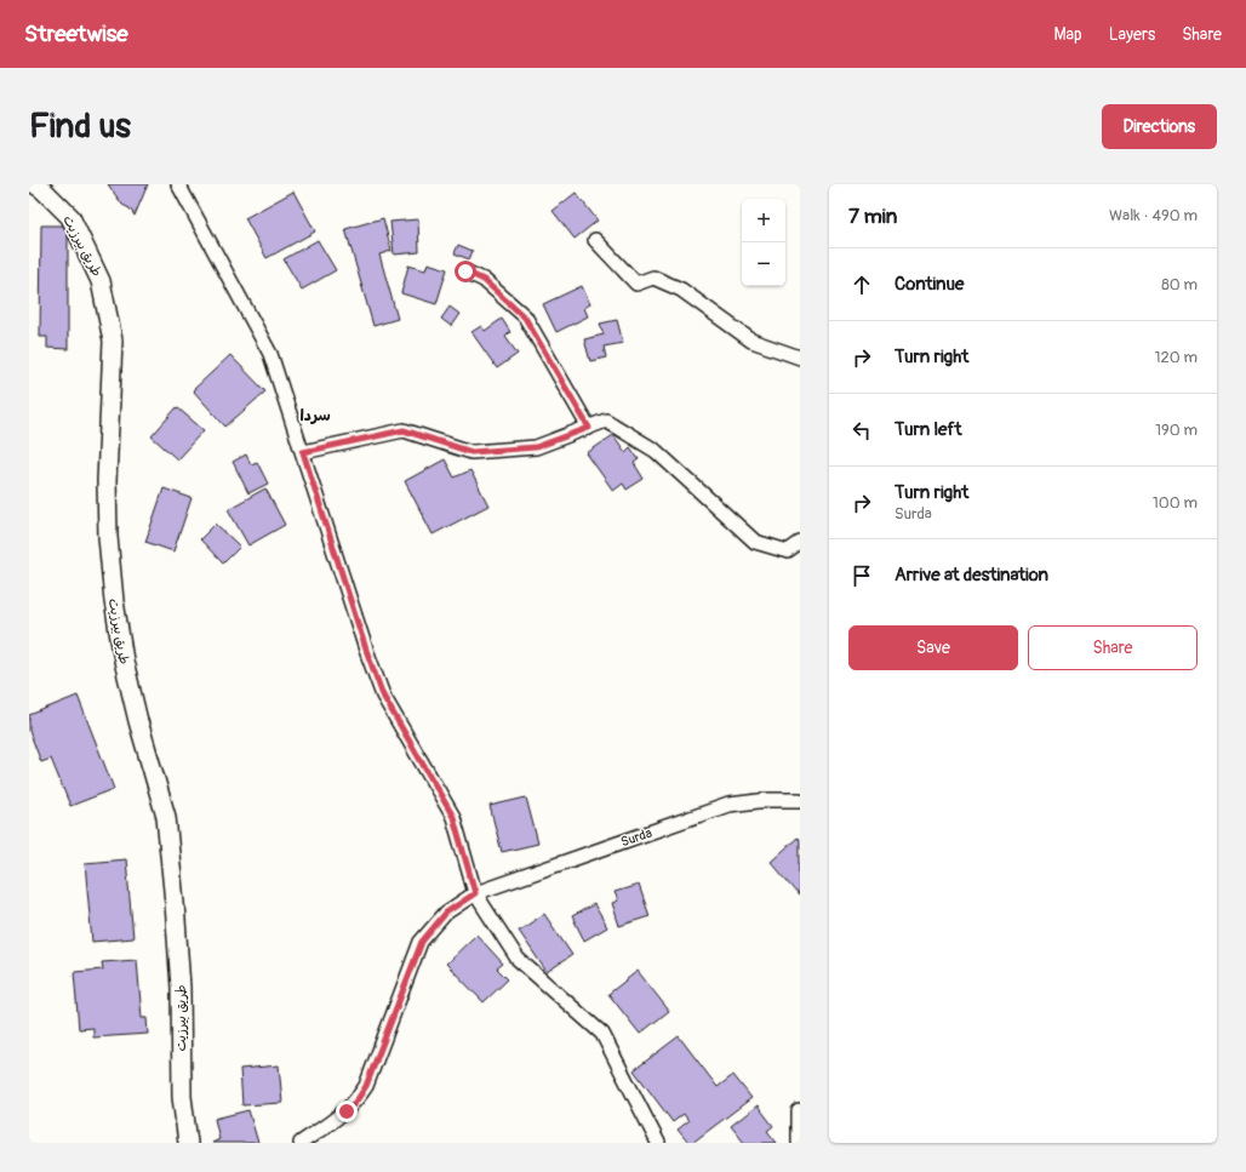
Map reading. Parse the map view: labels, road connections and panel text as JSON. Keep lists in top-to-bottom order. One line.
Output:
{"streets":{"main road":["طريق بيرزيت"],"street":["Surda"]},"districts":["سردا"],"page":{"header":"Streetwise","nav":["Map","Layers","Share"],"buttons":["Directions",["Save","Share"]],"title":"Find us","heading":["7 min","Walk · 490 m"],"map_buttons":["+","−"],"list":[["Continue","80 m"],["Turn right","120 m"],["Turn left","190 m"],["Turn right","Surda","100 m"],"Arrive at destination"]}}
